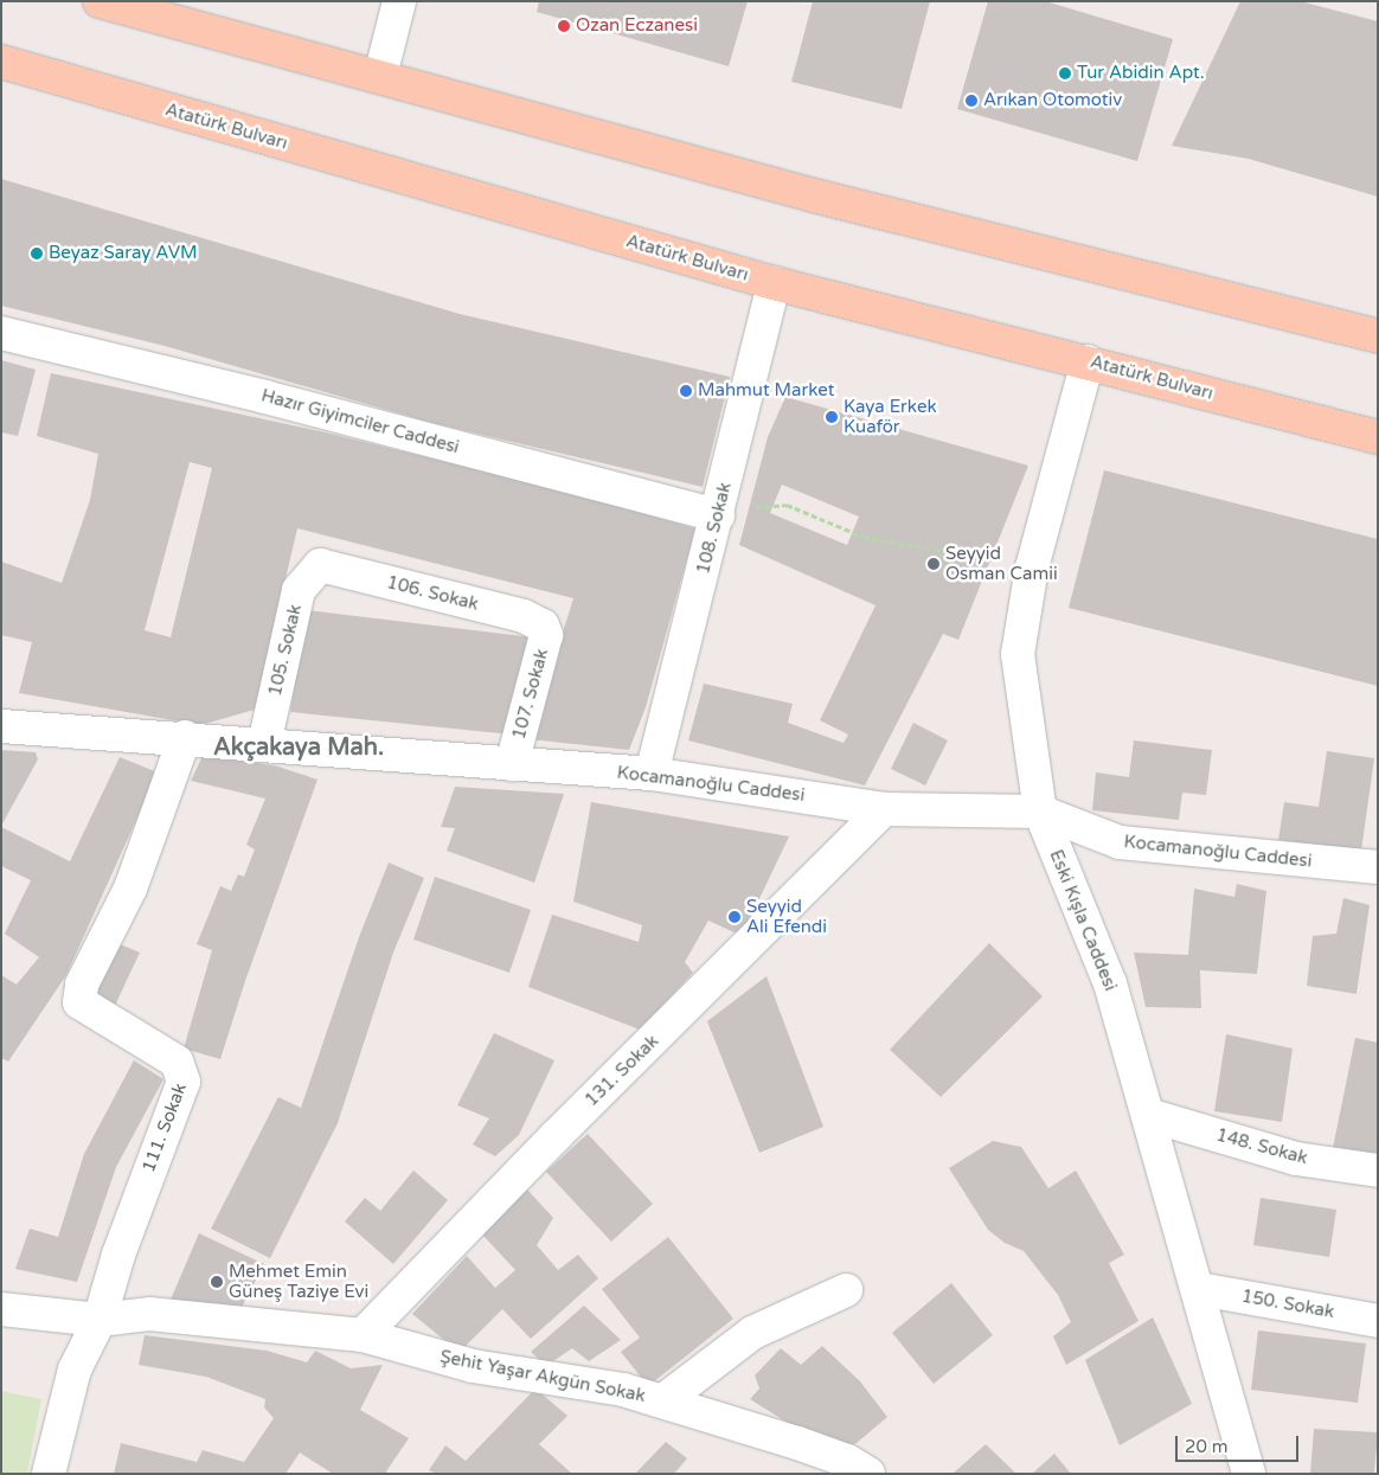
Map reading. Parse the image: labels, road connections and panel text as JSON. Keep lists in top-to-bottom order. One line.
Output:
{"streets":{"main road":["Atatürk Bulvarı"],"street":["Hazır Giyimciler Caddesi","108. Sokak","106. Sokak","105. Sokak","107. Sokak","Kocamanoğlu Caddesi","Eski Kışla Caddesi","131. Sokak","111. Sokak","148. Sokak","150. Sokak","Şehit Yaşar Akgün Sokak"]},"crossings":[["Atatürk Bulvarı","108. Sokak"],["Atatürk Bulvarı","Eski Kışla Caddesi"],["Hazır Giyimciler Caddesi","108. Sokak"],["108. Sokak","Kocamanoğlu Caddesi"],["106. Sokak","105. Sokak"],["106. Sokak","107. Sokak"],["105. Sokak","Kocamanoğlu Caddesi"],["107. Sokak","Kocamanoğlu Caddesi"],["Kocamanoğlu Caddesi","Eski Kışla Caddesi"],["Kocamanoğlu Caddesi","131. Sokak"],["Kocamanoğlu Caddesi","111. Sokak"],["Eski Kışla Caddesi","148. Sokak"],["Eski Kışla Caddesi","150. Sokak"],["131. Sokak","Şehit Yaşar Akgün Sokak"],["111. Sokak","Şehit Yaşar Akgün Sokak"]],"districts":["Akçakaya Mah."],"places":["Ozan Eczanesi","Tur Abidin Apt.","Arıkan Otomotiv","Beyaz Saray AVM","Mahmut Market","Kaya Erkek Kuaför","Seyyid Osman Camii","Seyyid Ali Efendi","Mehmet Emin Güneş Taziye Evi"],"scale_bar":"20 m"}
